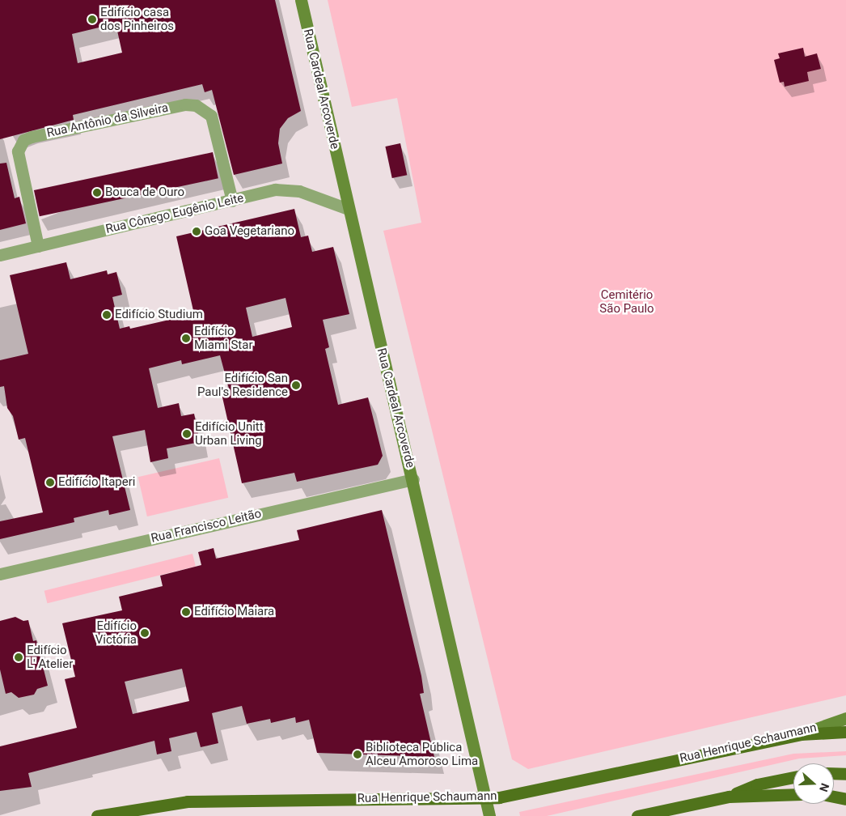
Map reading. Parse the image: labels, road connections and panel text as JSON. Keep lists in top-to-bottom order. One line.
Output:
{"streets":{"main road":["Rua Cardeal Arcoverde","Rua Henrique Schaumann"],"street":["Rua Antônio da Silveira","Rua Cônego Eugênio Leite","Rua Francisco Leitão"]},"crossings":[["Rua Cardeal Arcoverde","Rua Cônego Eugênio Leite"],["Rua Cardeal Arcoverde","Rua Francisco Leitão"],["Rua Cardeal Arcoverde","Rua Henrique Schaumann"],["Rua Antônio da Silveira","Rua Cônego Eugênio Leite"]],"parks":["Cemitério São Paulo"],"places":["Edifício casa dos Pinheiros","Bouca de Ouro","Goa Vegetariano","Edifício Studium","Edifício Miami Star","Edifício San Paul's Residence","Edifício Unitt Urban Living","Edifício Itaperi","Edifício Maiara","Edifício Victória","Edifício L' Atelier","Biblioteca Pública Alceu Amoroso Lima"],"north":"right"}
